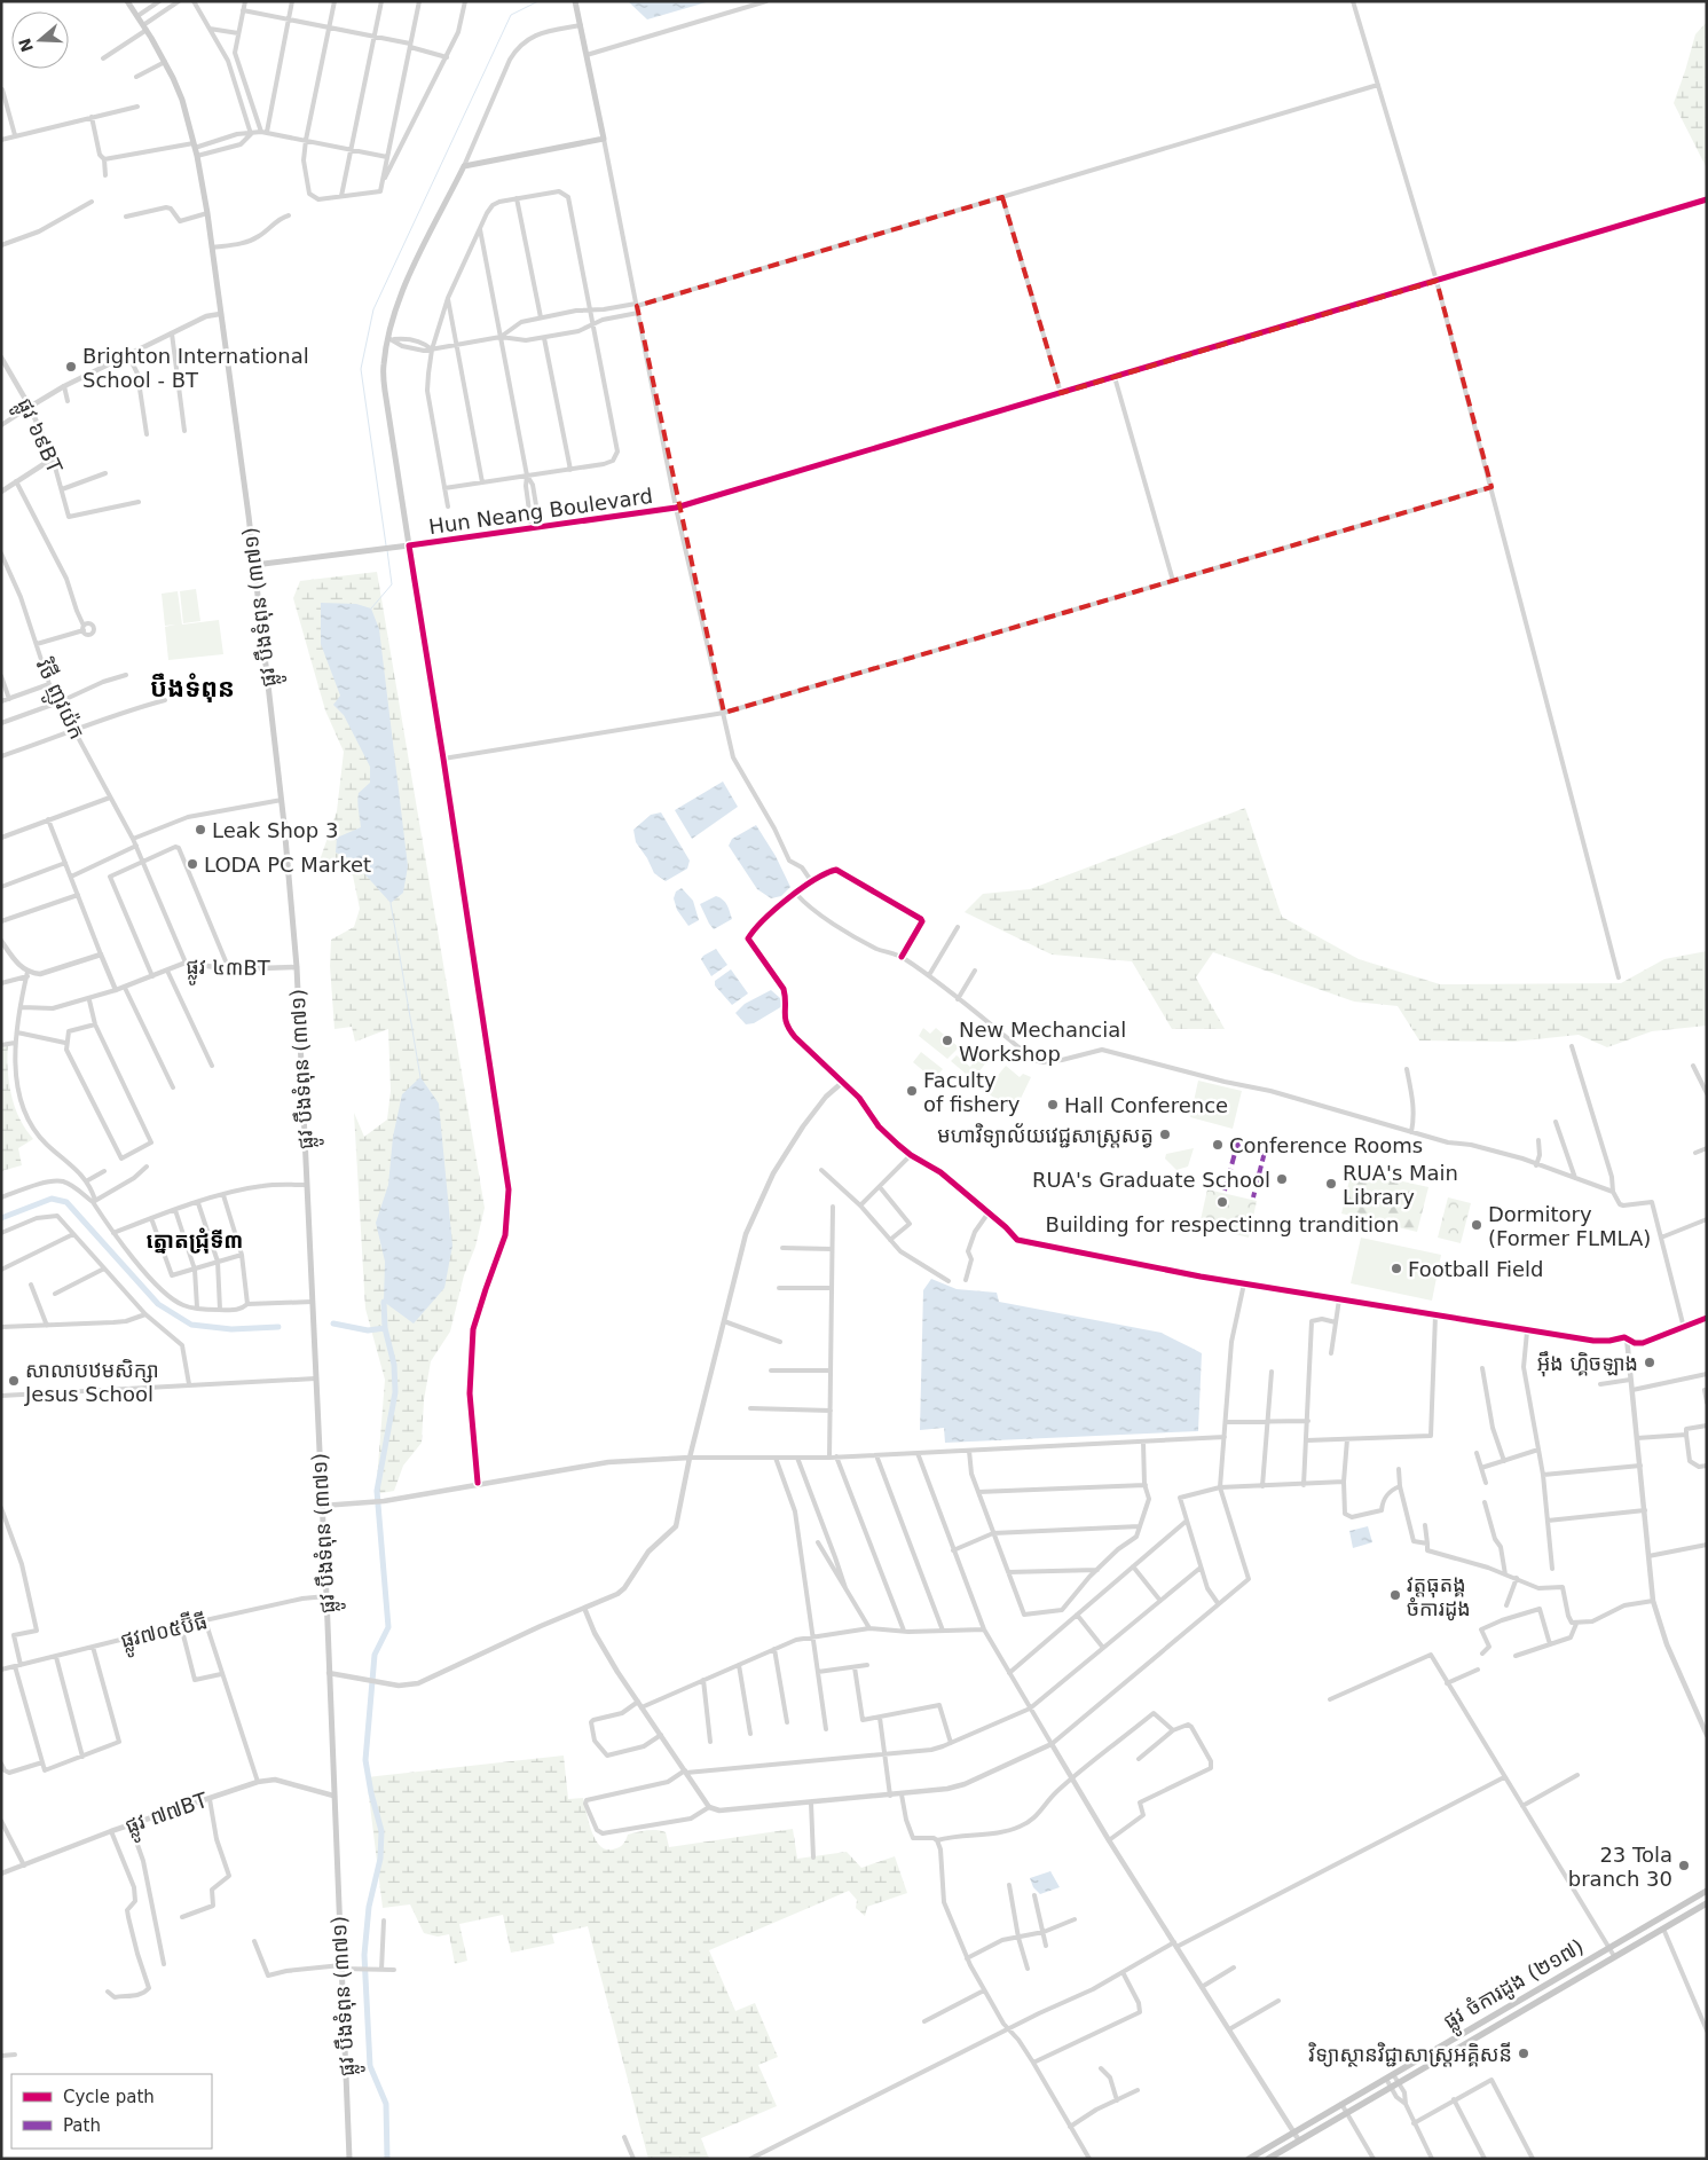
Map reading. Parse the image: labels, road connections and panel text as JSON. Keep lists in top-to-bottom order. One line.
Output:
{"streets":{"main road":["Hun Neang Boulevard","ផ្លូវ បឹងទំពុន (៣៧១)","ផ្លូវ ចំការដូង (២១៧)"],"street":["ផ្លូវ ៦៩BT","វិថី ញូវយ៉ក","ផ្លូវ ៤៣BT","ផ្លូវ៧០៥ប៊ីធី","ផ្លូវ ៧៧BT"]},"crossings":[["Hun Neang Boulevard","ផ្លូវ បឹងទំពុន (៣៧១)"],["ផ្លូវ បឹងទំពុន (៣៧១)","ផ្លូវ ៤៣BT"],["ផ្លូវ បឹងទំពុន (៣៧១)","ផ្លូវ៧០៥ប៊ីធី"],["ផ្លូវ បឹងទំពុន (៣៧១)","ផ្លូវ ៧៧BT"],["វិថី ញូវយ៉ក","ផ្លូវ ៤៣BT"]],"districts":["បឹងទំពុន","ត្នោតជ្រុំទី៣"],"places":["Brighton International School - BT","Leak Shop 3","LODA PC Market","New Mechancial Workshop","Faculty of fishery","Hall Conference","មហាវិទ្យាល័យវេជ្ជសាស្ត្រសត្វ","Conference Rooms","RUA's Graduate School","RUA's Main Library","Building for respectinng trandition","Dormitory (Former FLMLA)","Football Field","អ៊ឹង ហ្គិចឡាង","សាលាបឋមសិក្សា Jesus School","វត្តធុតង្គ ចំការដូង","23 Tola branch 30","វិទ្យាស្ថានវិជ្ជាសាស្រ្តអគ្គិសនី"],"legend":["Cycle path","Path"],"north":"left"}
